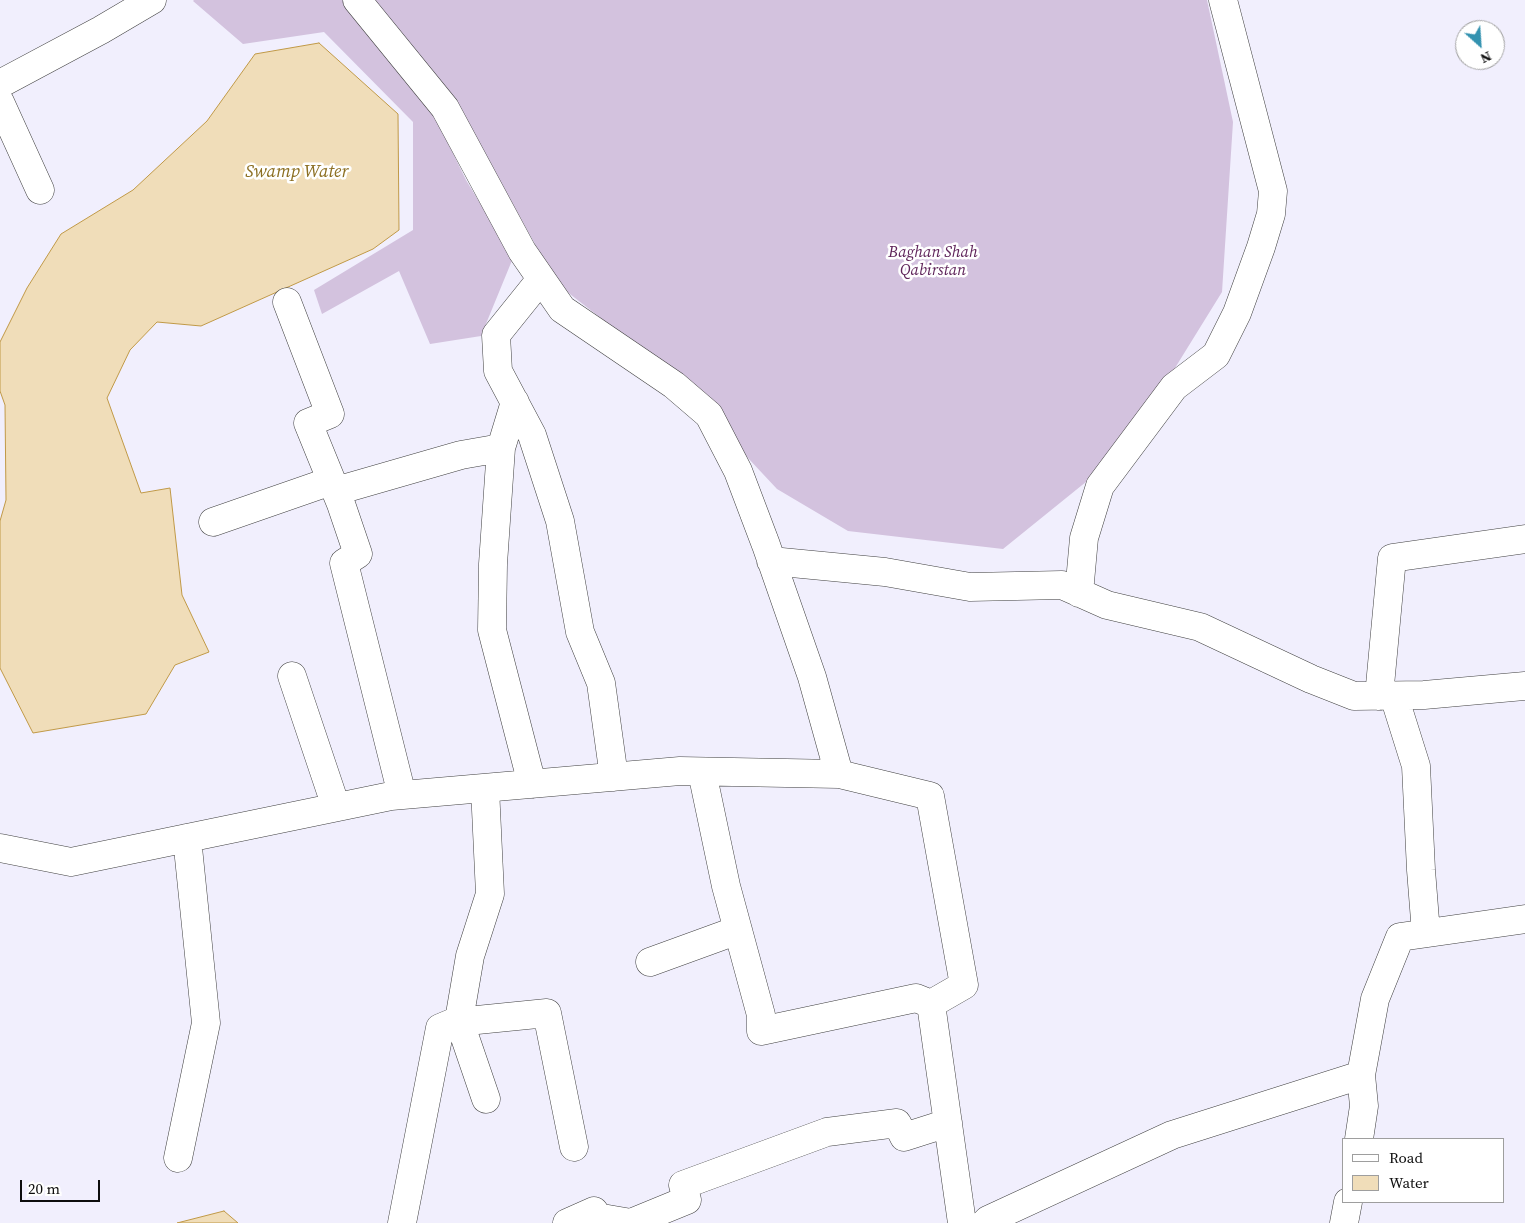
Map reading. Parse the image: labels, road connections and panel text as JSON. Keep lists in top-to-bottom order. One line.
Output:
{"water":["Swamp Water"],"parks":["Baghan Shah Qabirstan"],"legend":["Road","Water"],"scale_bar":"20 m","north":"bottom right"}
